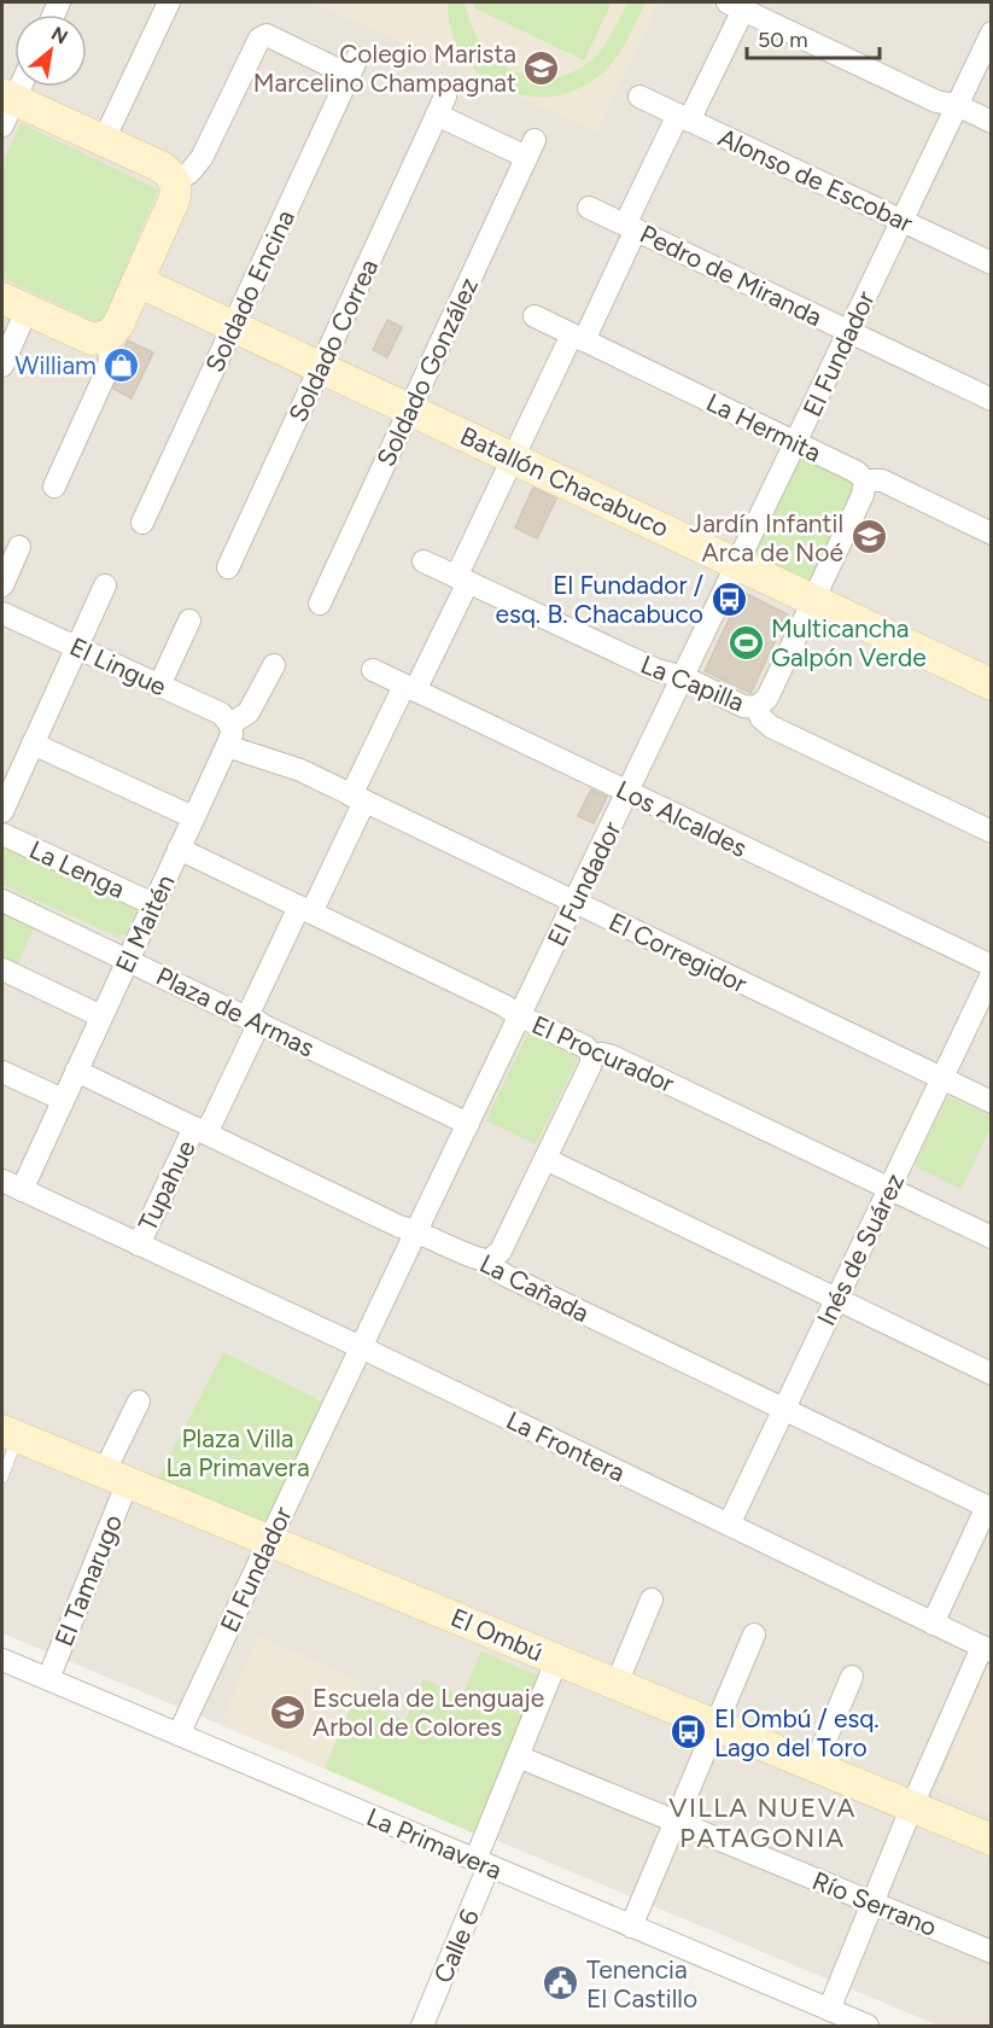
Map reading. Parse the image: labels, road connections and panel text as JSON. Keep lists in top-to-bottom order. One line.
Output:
{"streets":{"street":["Alonso de Escobar","Pedro de Miranda","Soldado Encina","Soldado Correa","El Fundador","Soldado González","La Hermita","Batallón Chacabuco","El Lingue","La Capilla","Los Alcaldes","La Lenga","El Maitén","El Corregidor","Plaza de Armas","El Procurador","Tupahue","Inés de Suárez","La Cañada","La Frontera","El Tamarugo","El Ombú","La Primavera","Río Serrano","Calle 6"]},"crossings":[["Alonso de Escobar","El Fundador"],["Alonso de Escobar","Tupahue"],["Pedro de Miranda","El Fundador"],["Pedro de Miranda","Tupahue"],["Soldado Encina","Batallón Chacabuco"],["Soldado Correa","Soldado González"],["Soldado Correa","Batallón Chacabuco"],["El Fundador","La Hermita"],["El Fundador","Batallón Chacabuco"],["El Fundador","La Capilla"],["El Fundador","Los Alcaldes"],["El Fundador","El Corregidor"],["El Fundador","Plaza de Armas"],["El Fundador","El Procurador"],["El Fundador","La Cañada"],["El Fundador","La Frontera"],["El Fundador","El Ombú"],["El Fundador","La Primavera"],["Soldado González","Batallón Chacabuco"],["La Hermita","Tupahue"],["Batallón Chacabuco","Tupahue"],["El Lingue","El Maitén"],["La Capilla","Tupahue"],["Los Alcaldes","Tupahue"],["La Lenga","El Maitén"],["El Maitén","Plaza de Armas"],["El Maitén","El Procurador"],["El Maitén","La Cañada"],["El Maitén","La Frontera"],["El Corregidor","Tupahue"],["El Corregidor","Inés de Suárez"],["Plaza de Armas","Tupahue"],["El Procurador","Tupahue"],["El Procurador","Inés de Suárez"],["Tupahue","La Cañada"],["Tupahue","La Frontera"],["Inés de Suárez","La Cañada"],["Inés de Suárez","La Frontera"],["El Tamarugo","El Ombú"],["El Tamarugo","La Primavera"],["El Ombú","Calle 6"],["La Primavera","Calle 6"],["Río Serrano","Calle 6"]],"districts":["VILLA NUEVA PATAGONIA"],"parks":["Plaza Villa La Primavera"],"places":{"school or university":["Colegio Marista Marcelino Champagnat","Jardín Infantil Arca de Noé","Escuela de Lenguaje Arbol de Colores"],"shop":["William"],"bus stop":["El Fundador / esq. B. Chacabuco","El Ombú / esq. Lago del Toro"],"sports":["Multicancha Galpón Verde"],"public building":["Tenencia El Castillo"]},"scale_bar":"50 m","north":"top right"}
